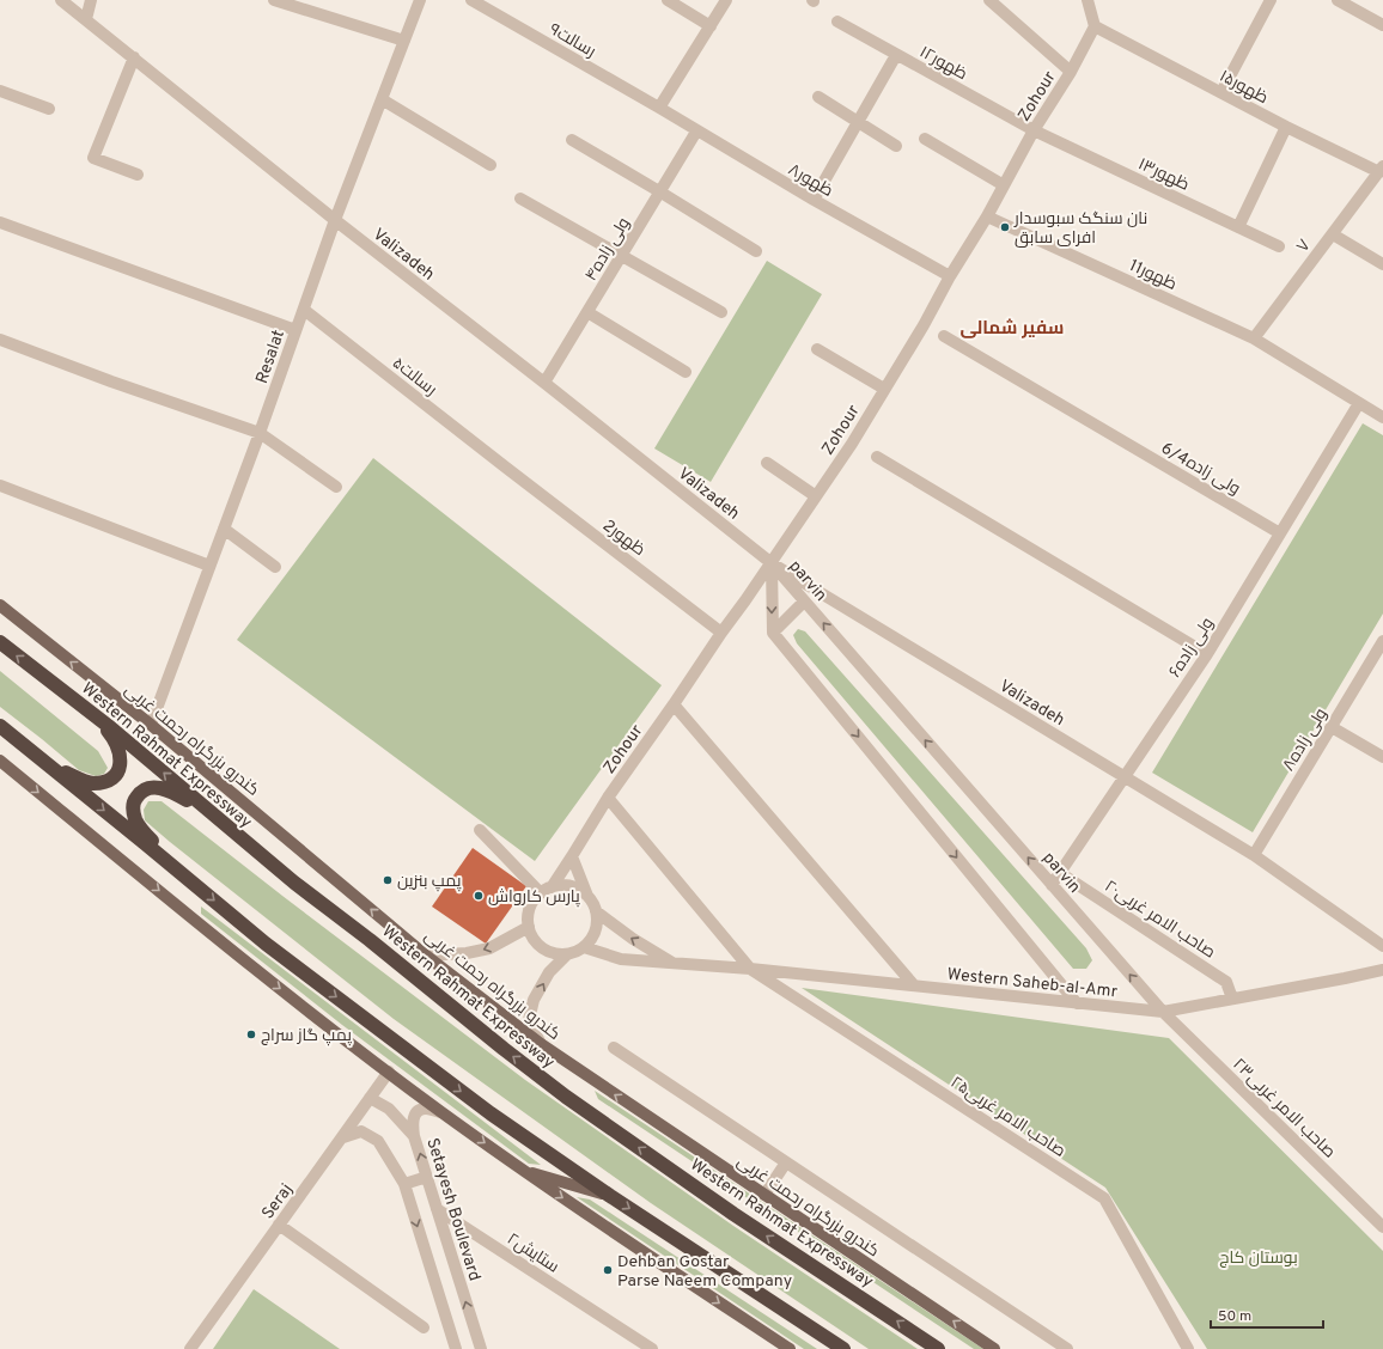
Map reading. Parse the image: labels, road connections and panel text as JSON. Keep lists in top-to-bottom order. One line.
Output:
{"streets":{"highway":["Western Rahmat Expressway"],"main road":["کندرو بزرگراه رحمت غربی"],"street":["رسالت۹","ظهور۱۲","ظهور۱۵","Zohour","ظهور۱۳","ظهور۸","۷","ولی زاده۴","Valizadeh","11ظهور","Resalat","رسالت۵","6/4ولی زاده","2ظهور","parvin","ولی زاده۶","ولی زاده۸","صاحب الامر غربی۲۰","Western Saheb-al-Amr","صاحب الامر غربی۲۳","صاحب الامر غربی۲۵","Seraj","Setayesh Boulevard","ستایش۲"]},"crossings":[["رسالت۹","ظهور۸"],["ظهور۱۲","Zohour"],["ظهور۱۲","ظهور۱۳"],["ظهور۱۵","Zohour"],["ظهور۱۵","۷"],["Zohour","ظهور۱۳"],["Zohour","ظهور۸"],["Zohour","Valizadeh"],["Zohour","11ظهور"],["Zohour","2ظهور"],["Zohour","parvin"],["Zohour","Western Saheb-al-Amr"],["ظهور۸","ولی زاده۴"],["۷","11ظهور"],["ولی زاده۴","Valizadeh"],["Valizadeh","Resalat"],["Valizadeh","parvin"],["Valizadeh","ولی زاده۶"],["Valizadeh","ولی زاده۸"],["11ظهور","ولی زاده۶"],["Resalat","رسالت۵"],["Resalat","کندرو بزرگراه رحمت غربی"],["رسالت۵","2ظهور"],["6/4ولی زاده","ولی زاده۶"],["parvin","ولی زاده۶"],["parvin","Western Saheb-al-Amr"],["parvin","صاحب الامر غربی۲۳"],["ولی زاده۶","صاحب الامر غربی۲۰"],["صاحب الامر غربی۲۰","Western Saheb-al-Amr"],["Western Saheb-al-Amr","صاحب الامر غربی۲۳"],["Western Saheb-al-Amr","صاحب الامر غربی۲۵"],["Seraj","Setayesh Boulevard"],["Setayesh Boulevard","ستایش۲"]],"one_way":["کندرو بزرگراه رحمت غربی"],"districts":["سفیر شمالی"],"parks":["بوستان کاج"],"places":["نان سنگک سبوسدار افرای سابق","پمپ بنزین","پارس کارواش","پمپ گاز سراج","Dehban Gostar Parse Naeem Company"],"scale_bar":"50 m"}
